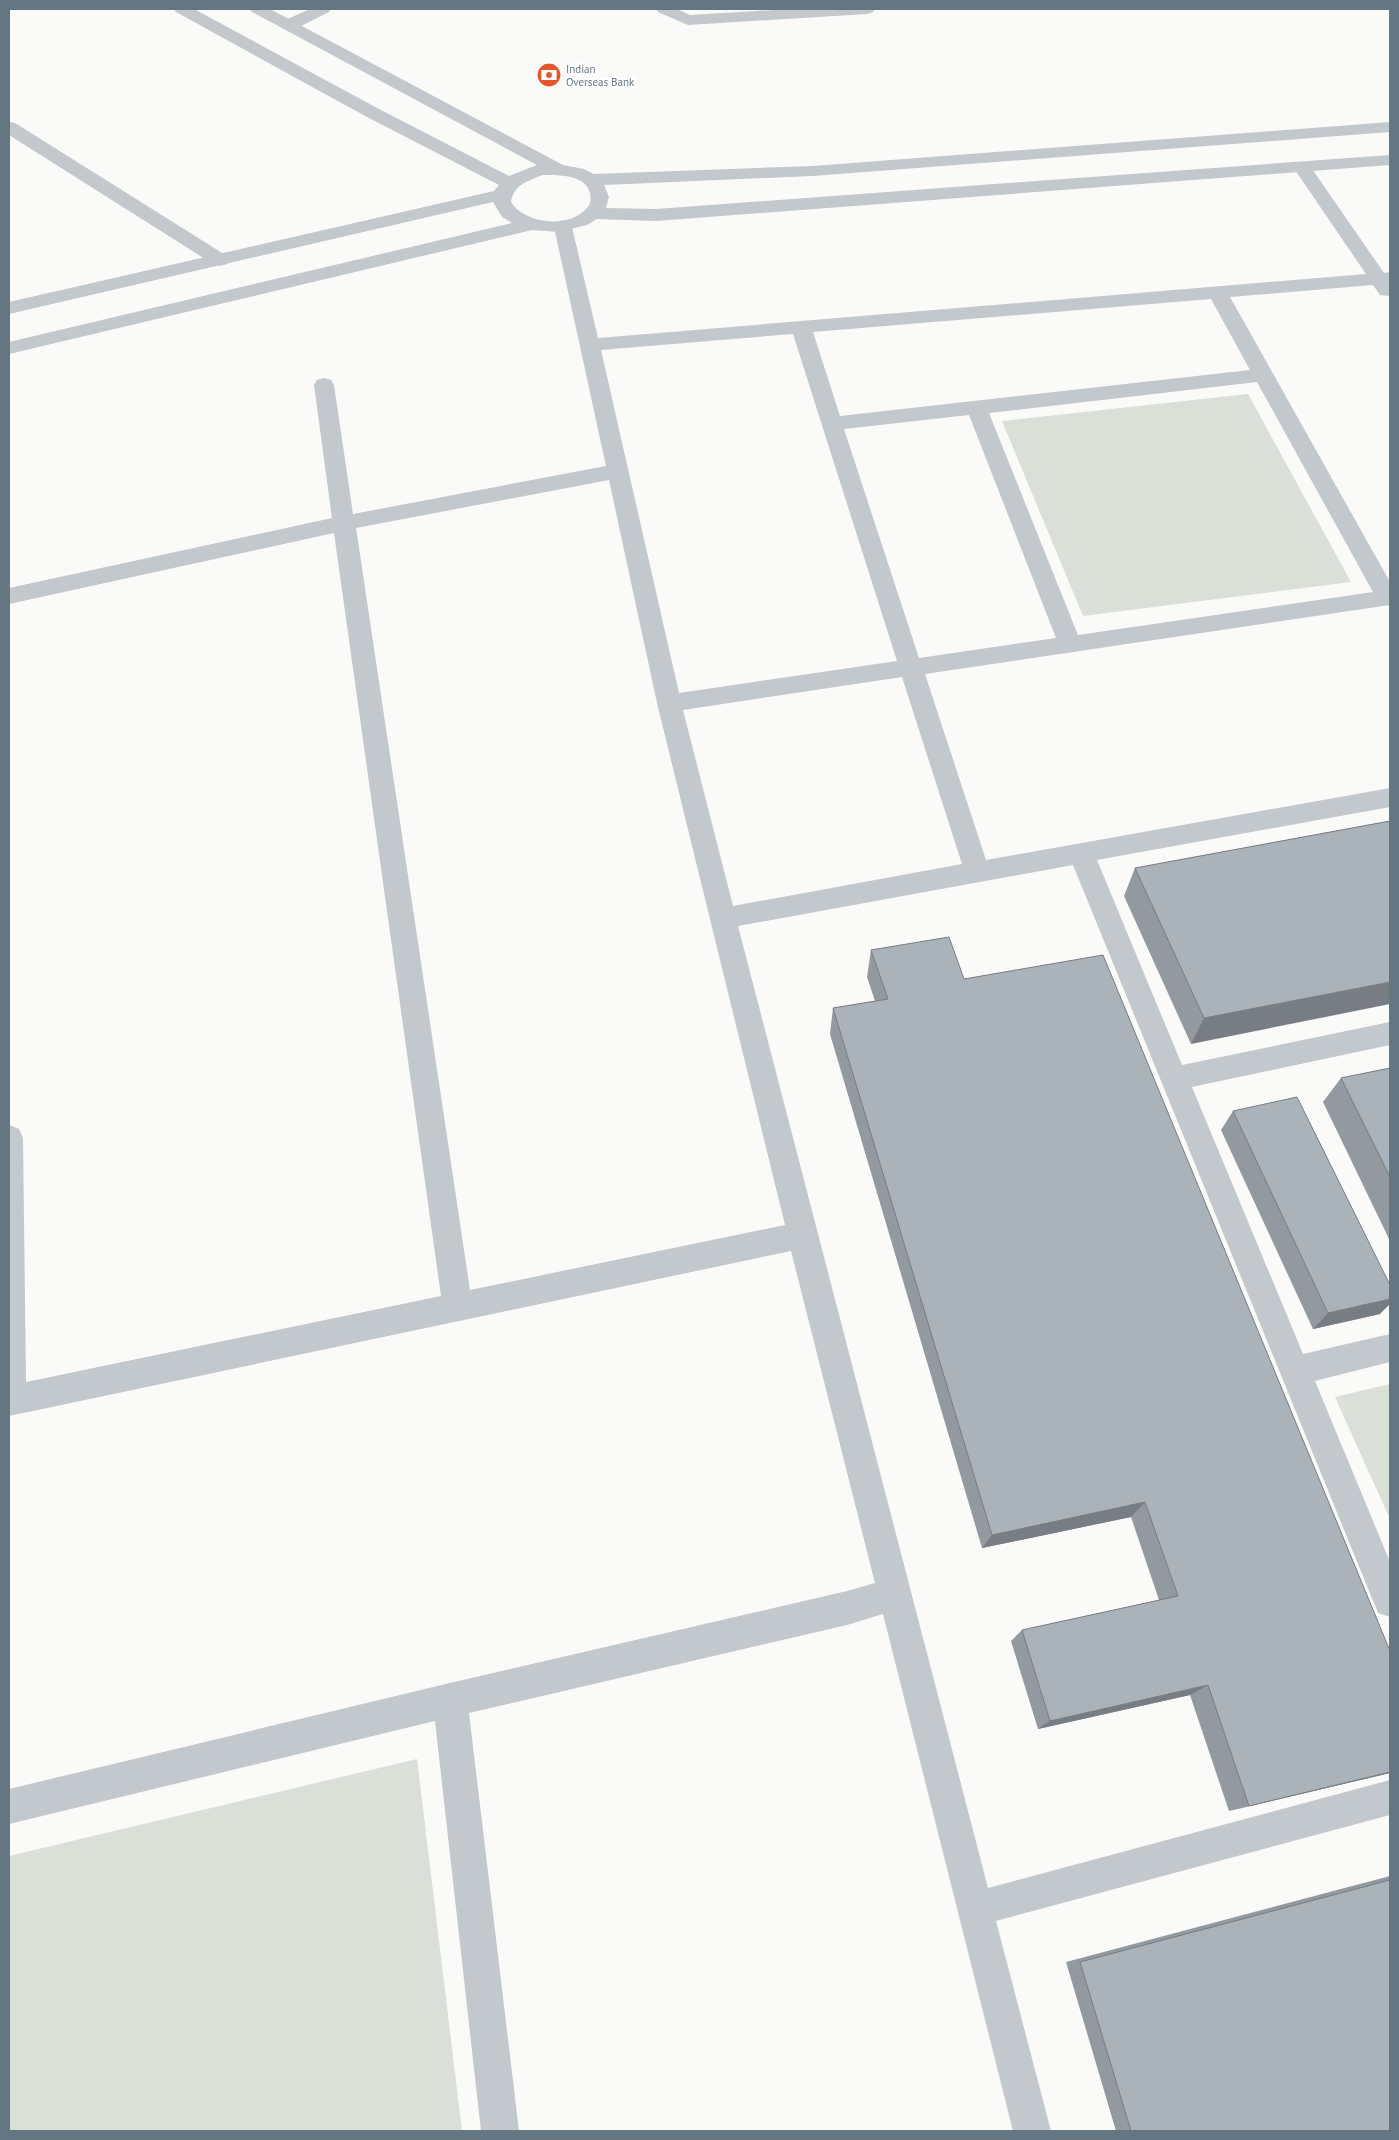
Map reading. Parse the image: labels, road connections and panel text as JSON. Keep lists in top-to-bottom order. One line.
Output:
{"places":{"bank":["Indian Overseas Bank"]}}
